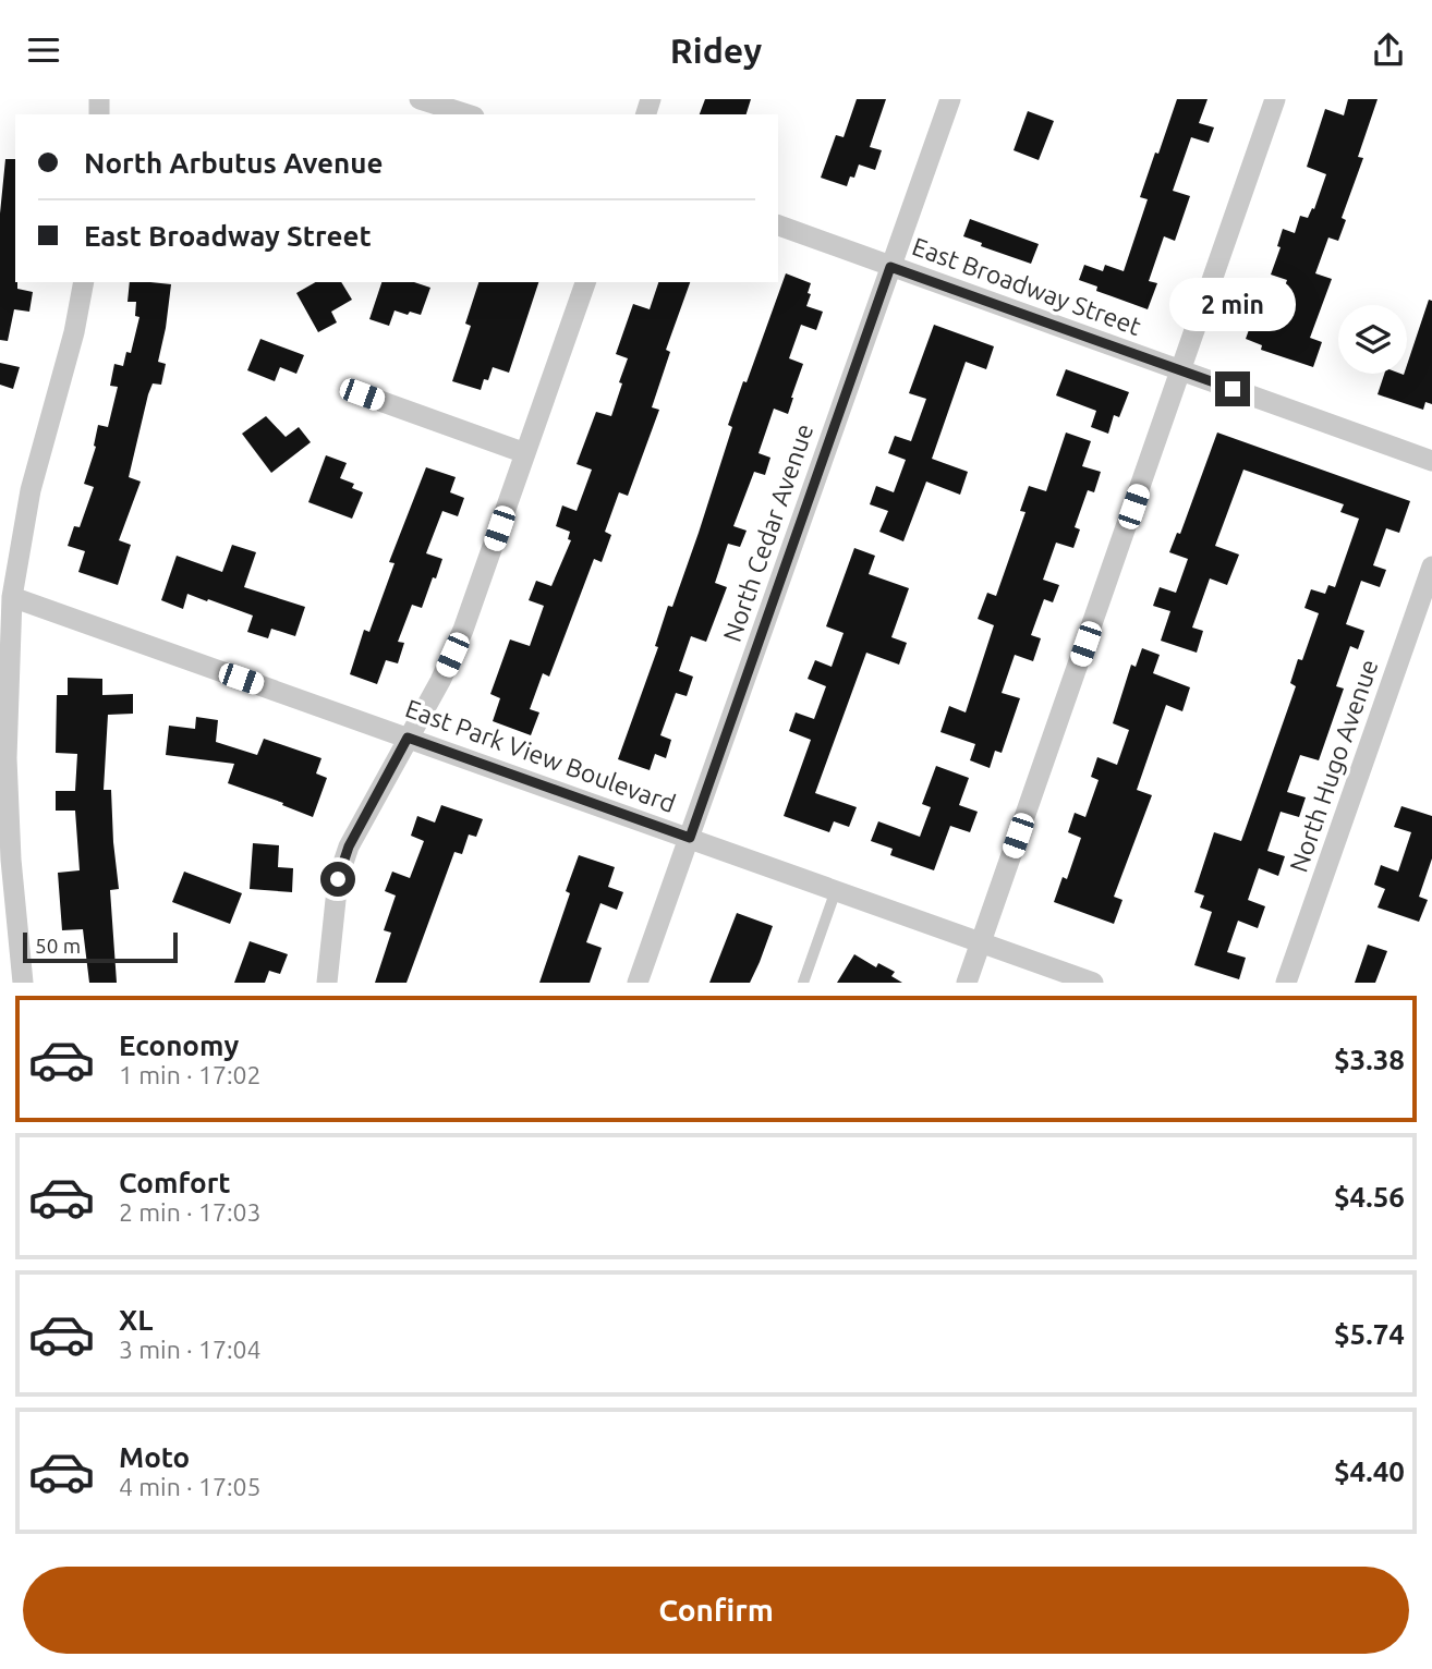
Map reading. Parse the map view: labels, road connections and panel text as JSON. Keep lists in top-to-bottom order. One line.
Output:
{"streets":{"street":["East Broadway Street","North Cedar Avenue","East Park View Boulevard","North Hugo Avenue"]},"crossings":[["East Broadway Street","North Cedar Avenue"],["North Cedar Avenue","East Park View Boulevard"]],"scale_bar":"50 m","page":{"header":"Ridey","banner":["North Arbutus Avenue","East Broadway Street"],"bubble":"2 min","scale":"50 m","list":[{"name":"Economy","note":"1 min · 17:02","value":"$3.38"},{"name":"Comfort","note":"2 min · 17:03","value":"$4.56"},{"name":"XL","note":"3 min · 17:04","value":"$5.74"},{"name":"Moto","note":"4 min · 17:05","value":"$4.40"}],"buttons":"Confirm"}}
